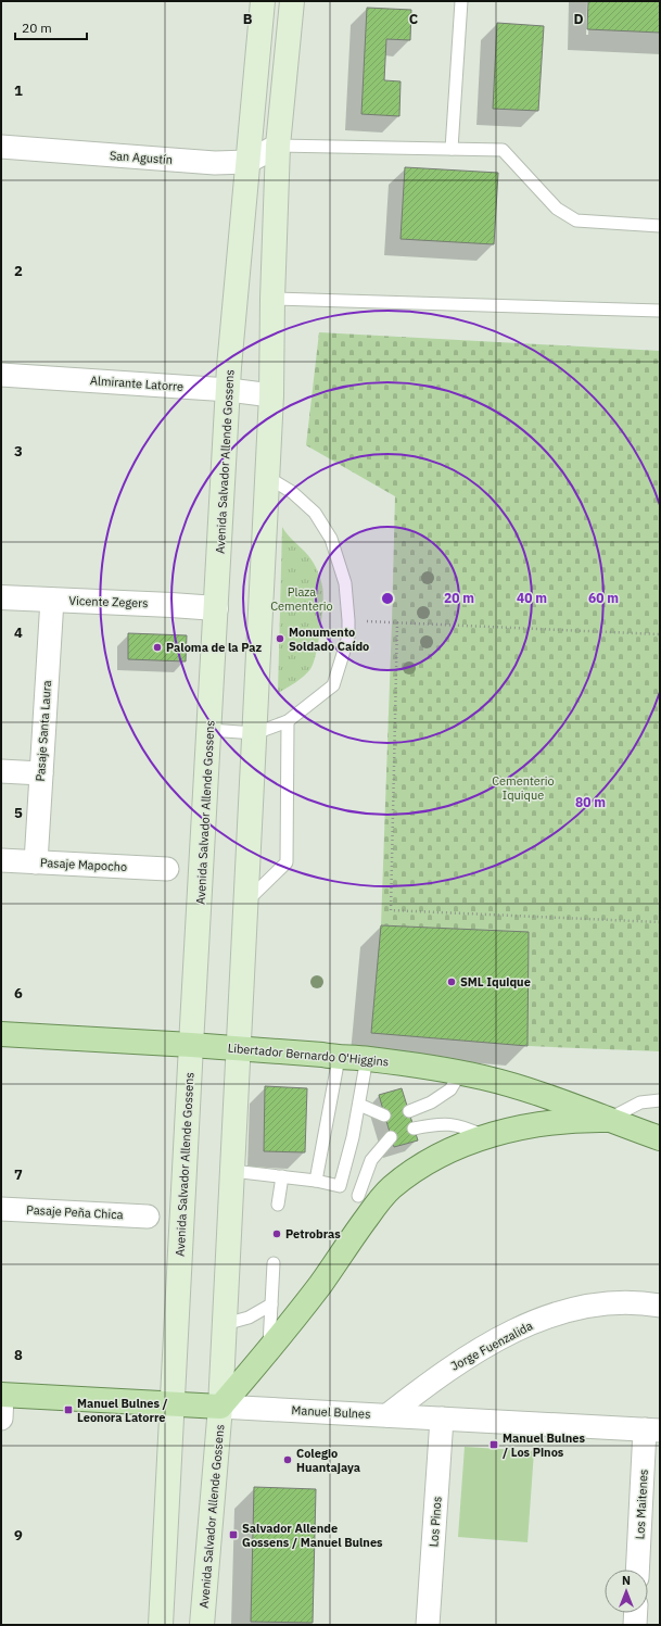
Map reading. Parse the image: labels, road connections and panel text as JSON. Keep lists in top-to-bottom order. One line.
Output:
{"streets":{"main road":["Avenida Salvador Allende Gossens","Libertador Bernardo O'Higgins","Manuel Bulnes"],"street":["San Agustín","Almirante Latorre","Vicente Zegers","Pasaje Santa Laura","Pasaje Mapocho","Pasaje Peña Chica","Jorge Fuenzalida","Los Maitenes","Los Pinos"]},"crossings":[["San Agustín","Avenida Salvador Allende Gossens"],["Almirante Latorre","Avenida Salvador Allende Gossens"],["Avenida Salvador Allende Gossens","Vicente Zegers"],["Avenida Salvador Allende Gossens","Libertador Bernardo O'Higgins"],["Avenida Salvador Allende Gossens","Manuel Bulnes"],["Vicente Zegers","Pasaje Santa Laura"],["Pasaje Santa Laura","Pasaje Mapocho"],["Libertador Bernardo O'Higgins","Manuel Bulnes"],["Jorge Fuenzalida","Manuel Bulnes"],["Manuel Bulnes","Los Maitenes"],["Manuel Bulnes","Los Pinos"]],"parks":["Plaza Cementerio","Cementerio Iquique"],"places":{"other":["Monumento Soldado Caído","Paloma de la Paz","SML Iquique","Petrobras","Colegio Huantajaya"],"transit":["Manuel Bulnes / Leonora Latorre","Manuel Bulnes / Los Pinos","Salvador Allende Gossens / Manuel Bulnes"]},"scale_bar":"20 m","north":"top","grid":{"columns":["B","C","D"],"rows":["1","2","3","4","5","6","7","8","9"]},"rings":["20 m","40 m","60 m","80 m"]}
